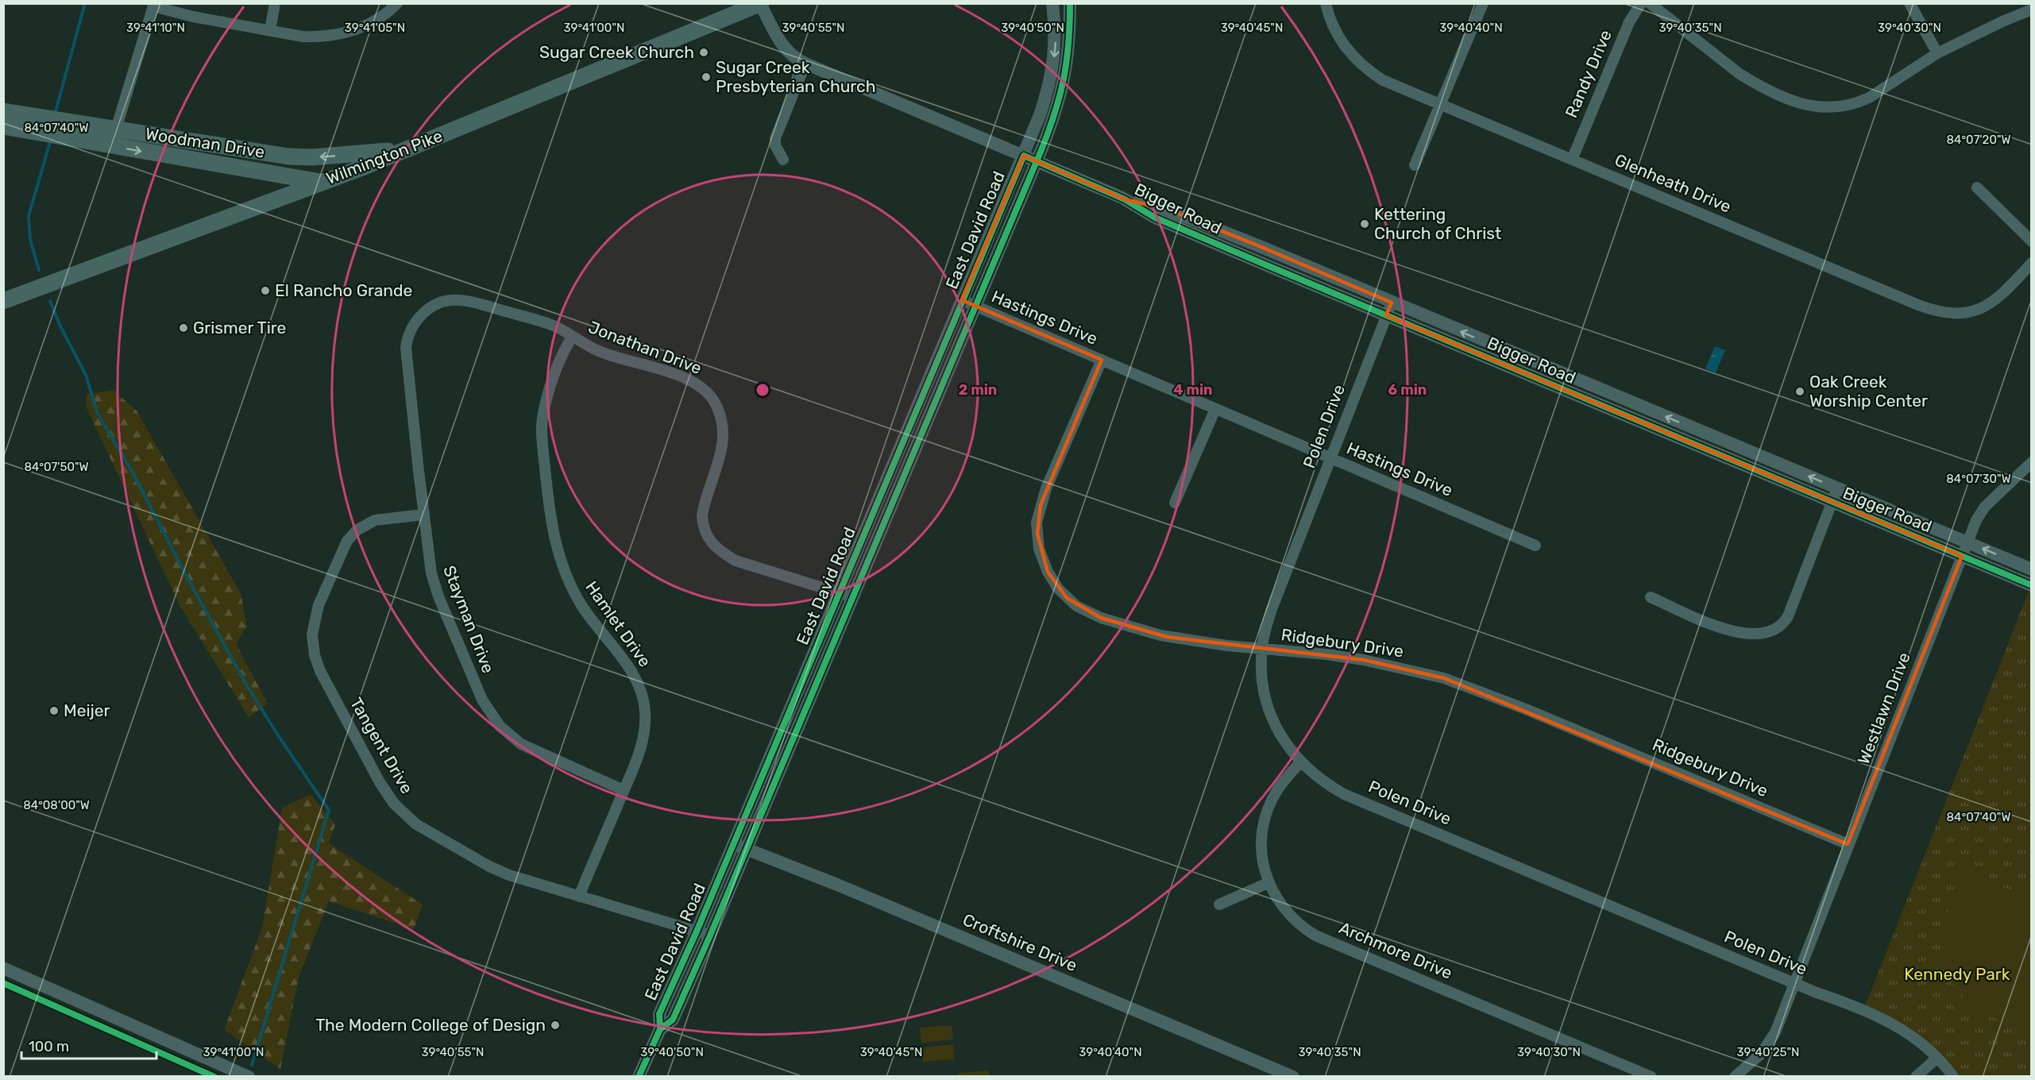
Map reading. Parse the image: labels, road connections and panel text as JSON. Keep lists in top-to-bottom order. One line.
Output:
{"streets":{"main road":["Woodman Drive","Wilmington Pike"],"street":["Randy Drive","Glenheath Drive","Bigger Road","East David Road","Hastings Drive","Jonathan Drive","Polen Drive","Stayman Drive","Hamlet Drive","Ridgebury Drive","Westlawn Drive","Tangent Drive","Croftshire Drive","Archmore Drive"]},"crossings":[["Randy Drive","Glenheath Drive"],["Woodman Drive","Wilmington Pike"],["Wilmington Pike","Bigger Road"],["Bigger Road","East David Road"],["Bigger Road","Polen Drive"],["Bigger Road","Westlawn Drive"],["East David Road","Hastings Drive"],["East David Road","Jonathan Drive"],["East David Road","Tangent Drive"],["East David Road","Croftshire Drive"],["Hastings Drive","Polen Drive"],["Hastings Drive","Ridgebury Drive"],["Jonathan Drive","Stayman Drive"],["Jonathan Drive","Hamlet Drive"],["Polen Drive","Ridgebury Drive"],["Polen Drive","Westlawn Drive"],["Polen Drive","Archmore Drive"],["Stayman Drive","Hamlet Drive"],["Stayman Drive","Tangent Drive"],["Hamlet Drive","Tangent Drive"],["Ridgebury Drive","Westlawn Drive"]],"parks":["Kennedy Park"],"places":["Sugar Creek Church","Sugar Creek Presbyterian Church","Kettering Church of Christ","El Rancho Grande","Grismer Tire","Oak Creek Worship Center","Meijer","The Modern College of Design"],"scale_bar":"100 m","coordinates":["39°41'10\"N","39°41'05\"N","39°41'00\"N","39°40'55\"N","39°40'50\"N","39°40'45\"N","39°40'40\"N","39°40'35\"N","39°40'30\"N","84°07'40\"W","84°07'20\"W","84°07'50\"W","84°07'30\"W","84°08'00\"W","39°40'25\"N"],"rings":["2 min","4 min","6 min"]}
